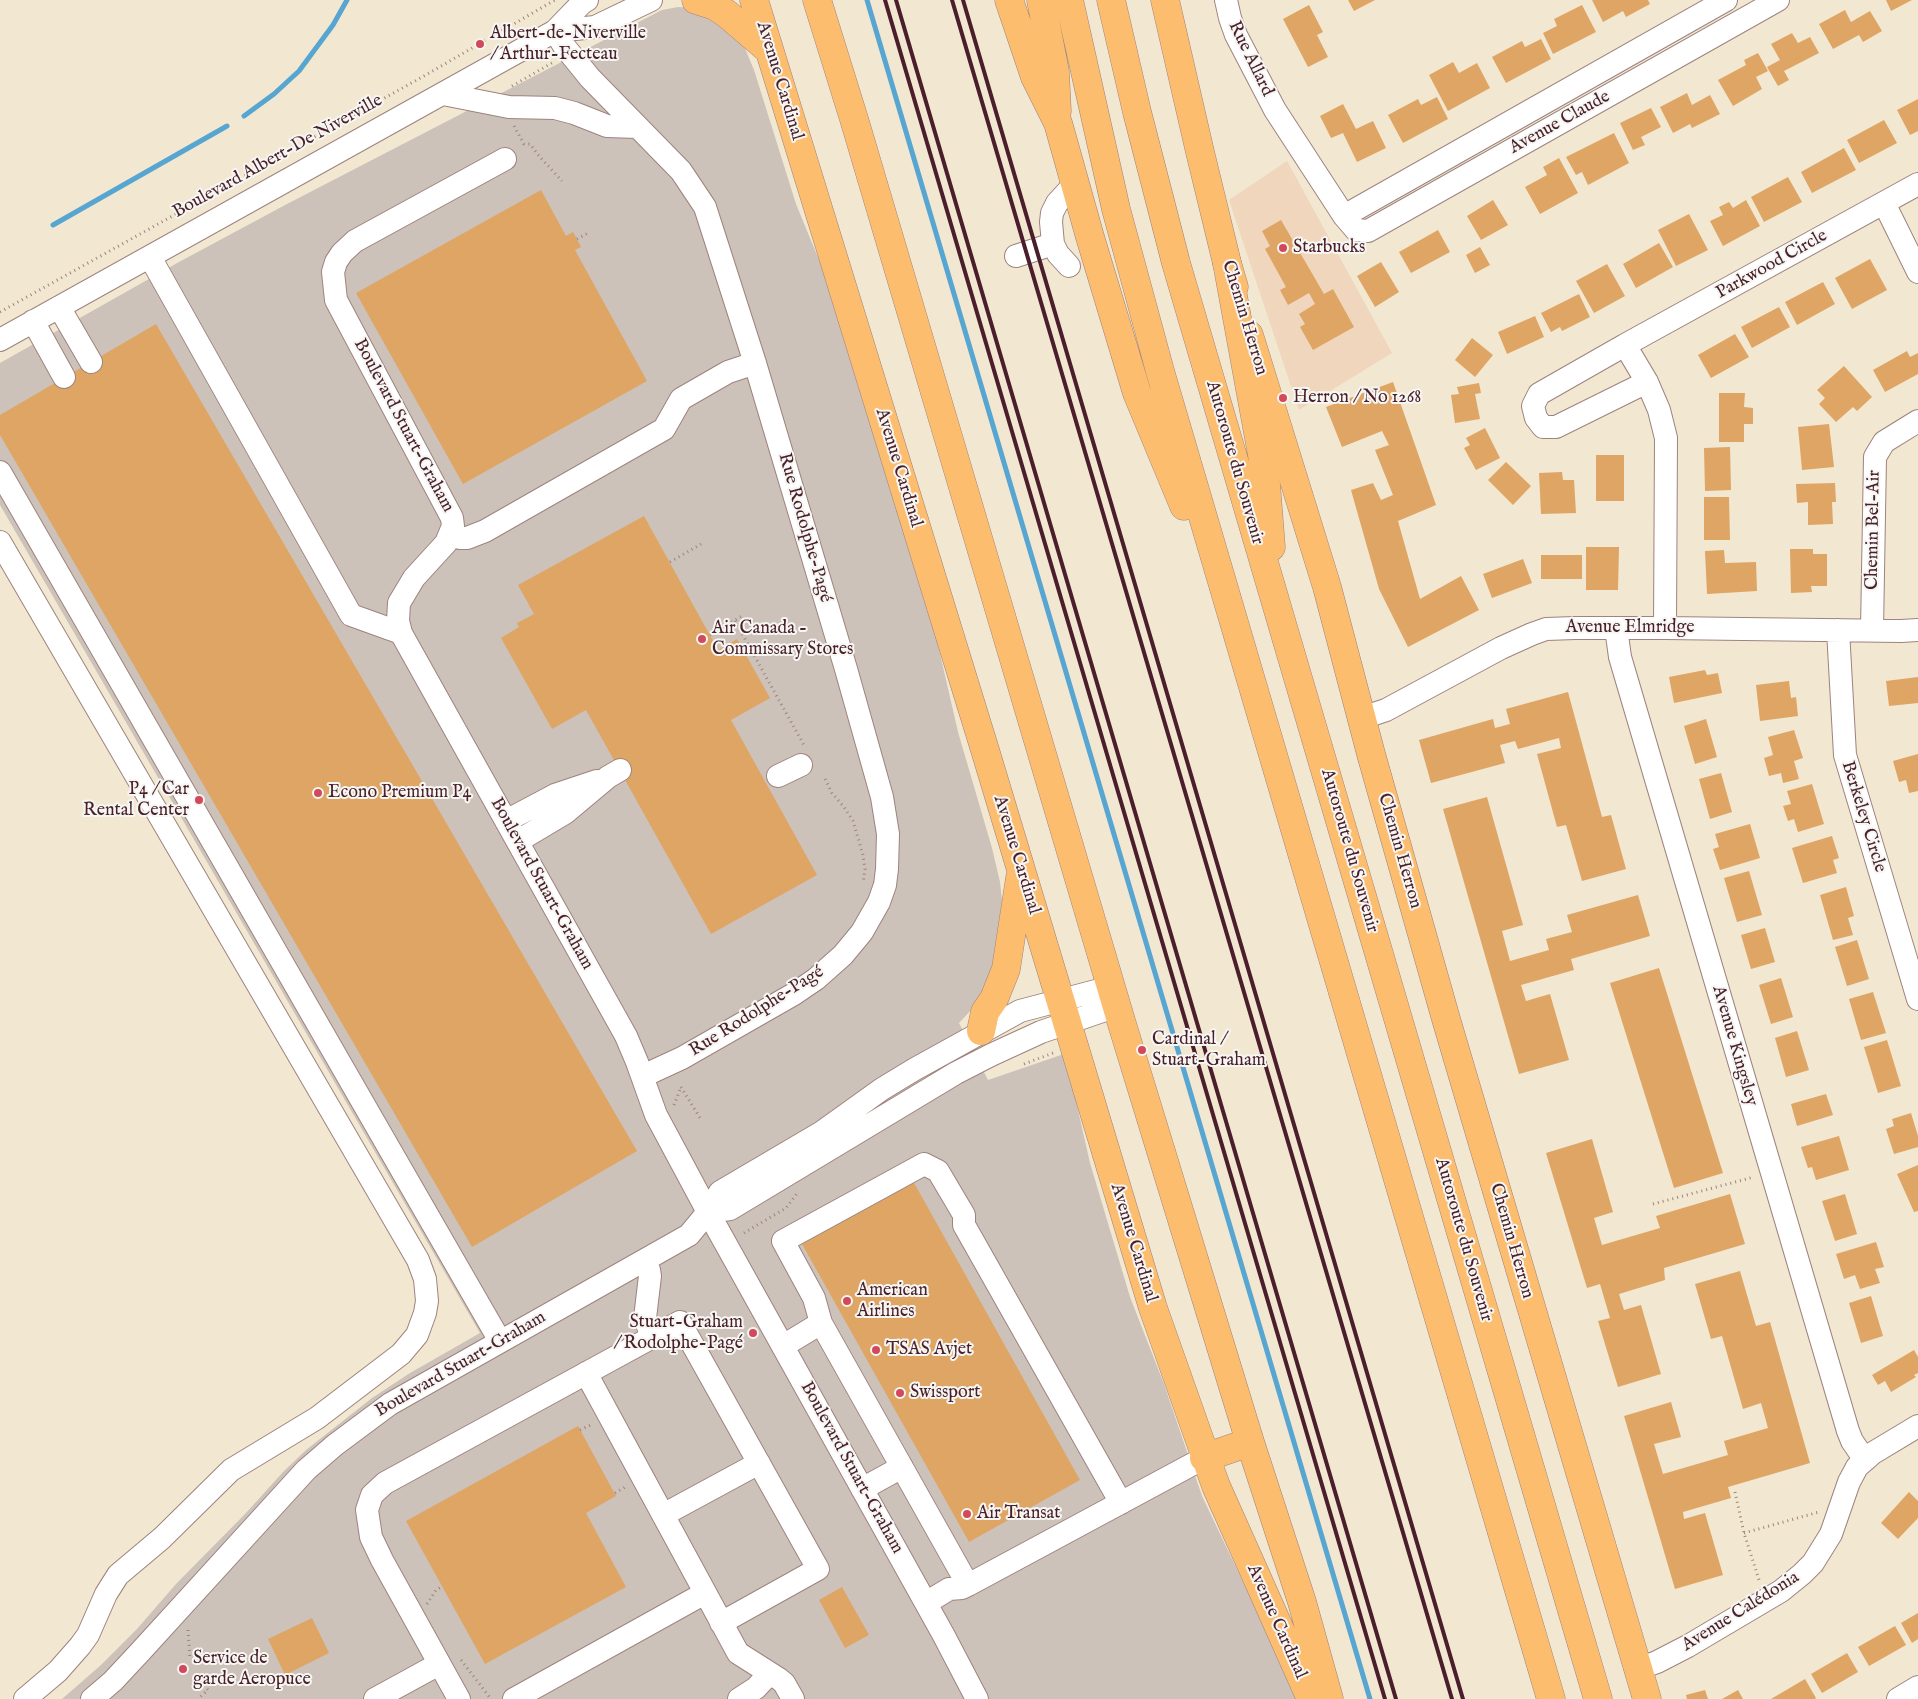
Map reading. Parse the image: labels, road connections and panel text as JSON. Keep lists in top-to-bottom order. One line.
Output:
{"streets":{"main road":["Avenue Cardinal","Chemin Herron","Autoroute du Souvenir"],"street":["Rue Allard","Avenue Claude","Boulevard Albert-De Niverville","Parkwood Circle","Boulevard Stuart-Graham","Rue Rodolphe-Pagé","Chemin Bel-Air","Avenue Elmridge","Berkeley Circle","Avenue Kingsley","Avenue Calédonia"]},"crossings":[["Rue Allard","Avenue Claude"],["Avenue Cardinal","Boulevard Stuart-Graham"],["Boulevard Albert-De Niverville","Rue Rodolphe-Pagé"],["Chemin Herron","Avenue Elmridge"],["Chemin Herron","Avenue Calédonia"],["Boulevard Stuart-Graham","Rue Rodolphe-Pagé"],["Chemin Bel-Air","Avenue Elmridge"],["Avenue Elmridge","Berkeley Circle"],["Avenue Elmridge","Avenue Kingsley"],["Avenue Kingsley","Avenue Calédonia"]],"places":["Albert-de-Niverville / Arthur-Fecteau","Starbucks","Herron / No 1268","Air Canada - Commissary Stores","Econo Premium P4","P4 / Car Rental Center","Cardinal / Stuart-Graham","American Airlines","Stuart-Graham / Rodolphe-Pagé","TSAS Avjet","Swissport","Air Transat","Service de garde Aeropuce"]}
